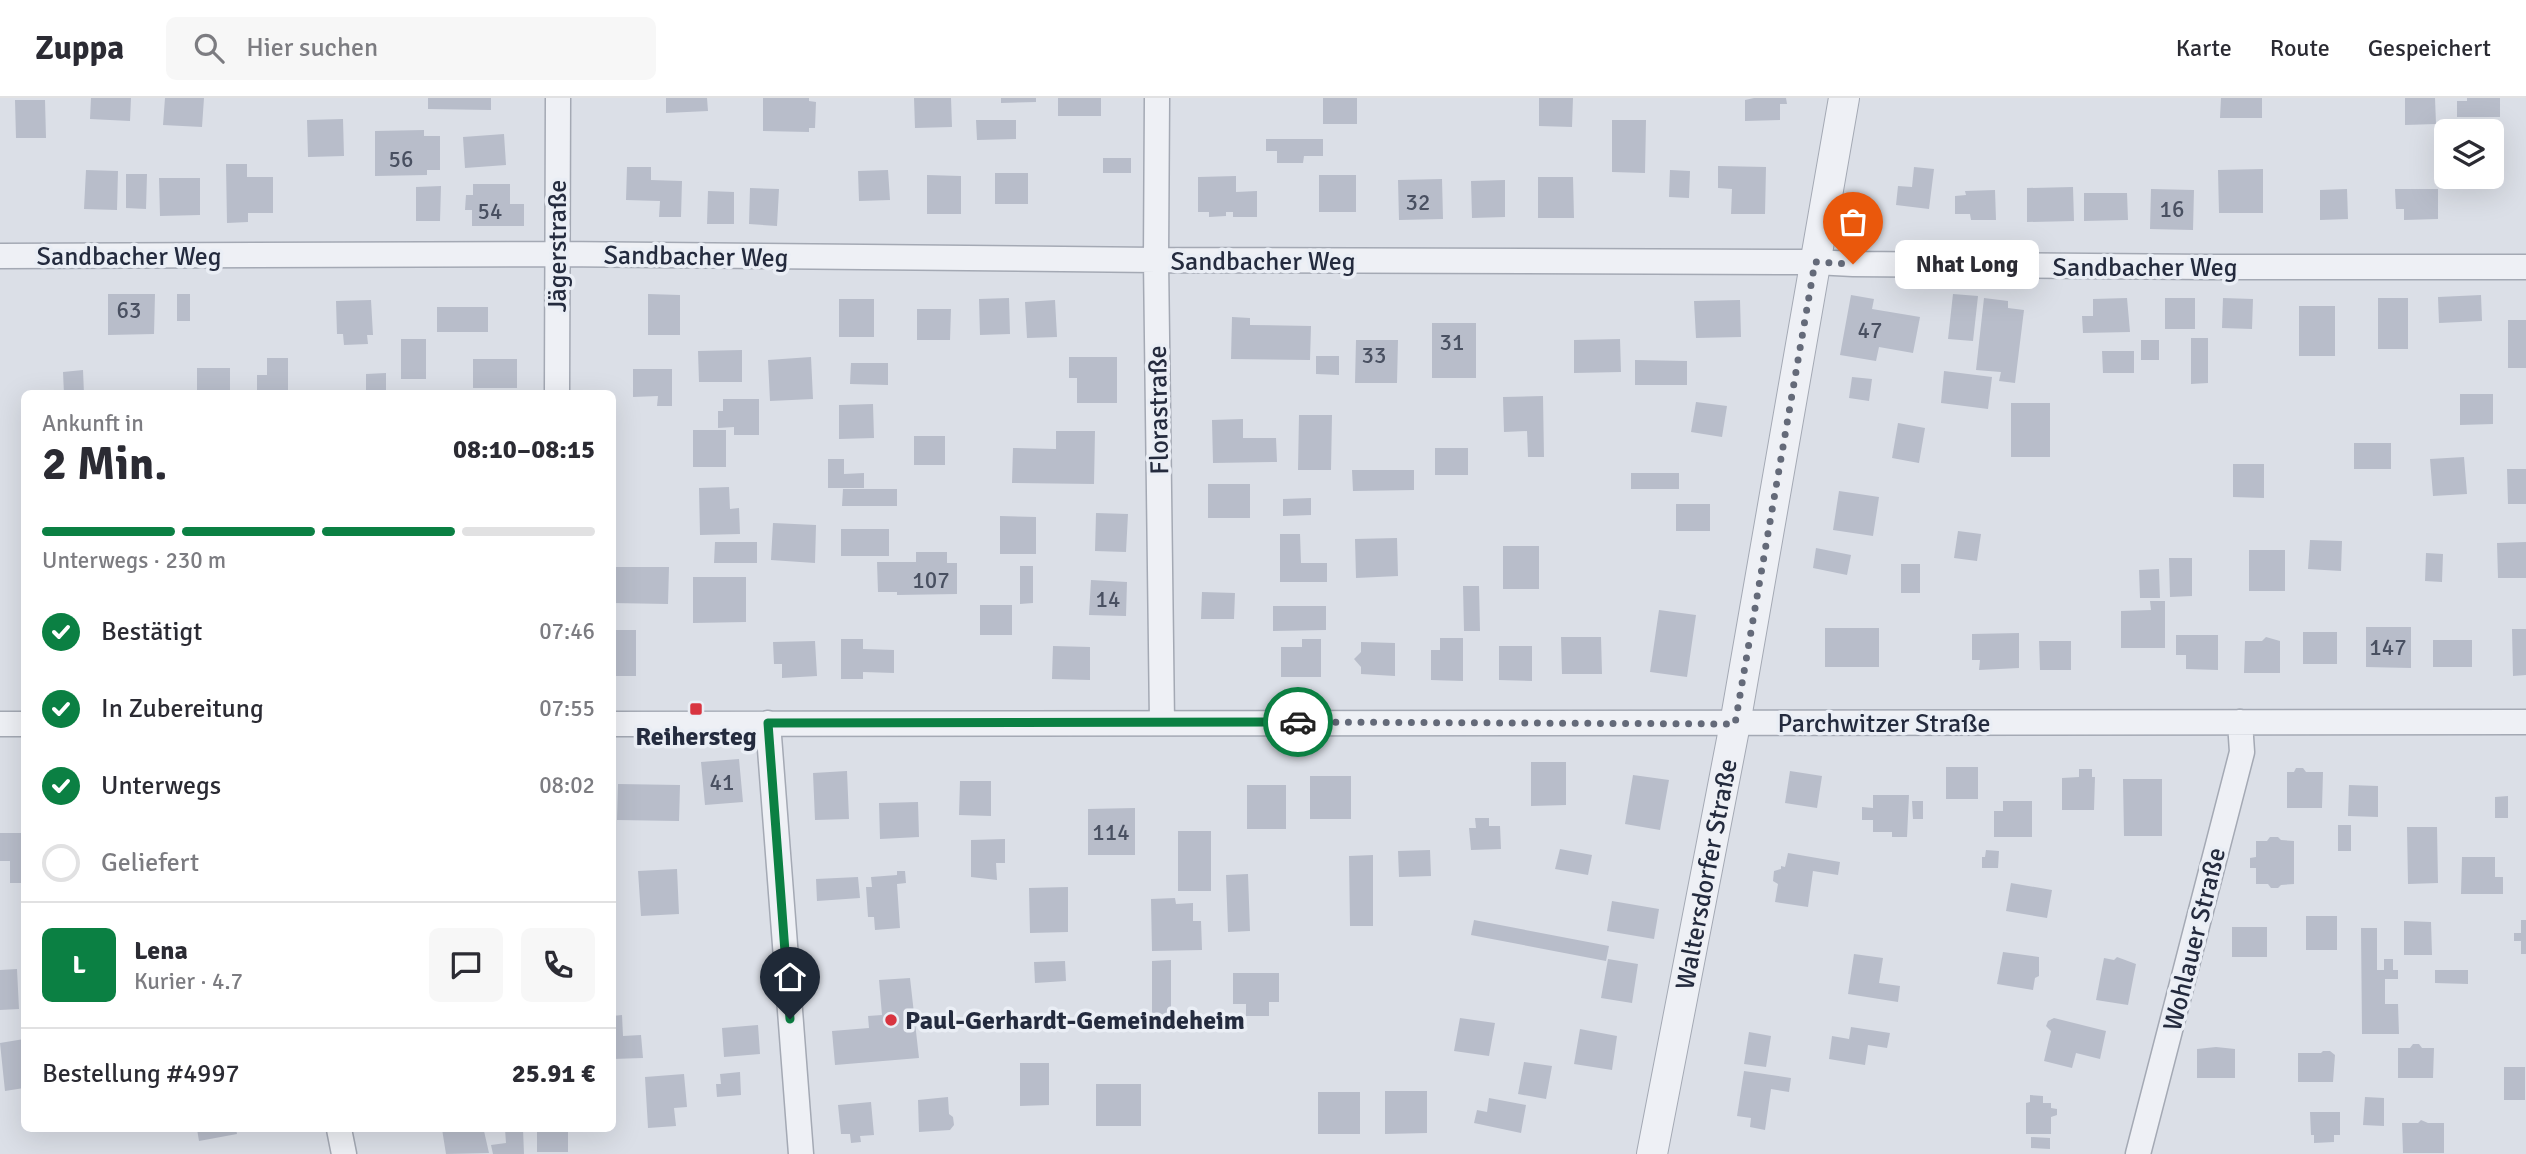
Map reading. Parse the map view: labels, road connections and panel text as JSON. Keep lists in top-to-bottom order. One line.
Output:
{"streets":{"street":["Jägerstraße","Sandbacher Weg","Florastraße","Parchwitzer Straße","Waltersdorfer Straße","Wohlauer Straße"]},"crossings":[["Jägerstraße","Sandbacher Weg"],["Sandbacher Weg","Florastraße"],["Sandbacher Weg","Waltersdorfer Straße"],["Florastraße","Parchwitzer Straße"],["Parchwitzer Straße","Waltersdorfer Straße"],["Parchwitzer Straße","Wohlauer Straße"]],"places":{"other":["Nhat Long","Paul-Gerhardt-Gemeindeheim"],"transit":["Reihersteg"]},"house_numbers":["56","32","16","54","63","47","31","33","107","14","147","41","114"],"page":{"header":"Zuppa","search":"Hier suchen","nav":["Karte","Route","Gespeichert"],"bubble":"Nhat Long","heading":["2 Min.","Ankunft in","08:10–08:15"],"panel":["Lena","Kurier · 4.7","Bestellung #4997","25.91 €"],"bar":"Unterwegs · 230 m","list":[["Bestätigt","07:46"],["In Zubereitung","07:55"],["Unterwegs","08:02"],"Geliefert"],"round":"L"}}
